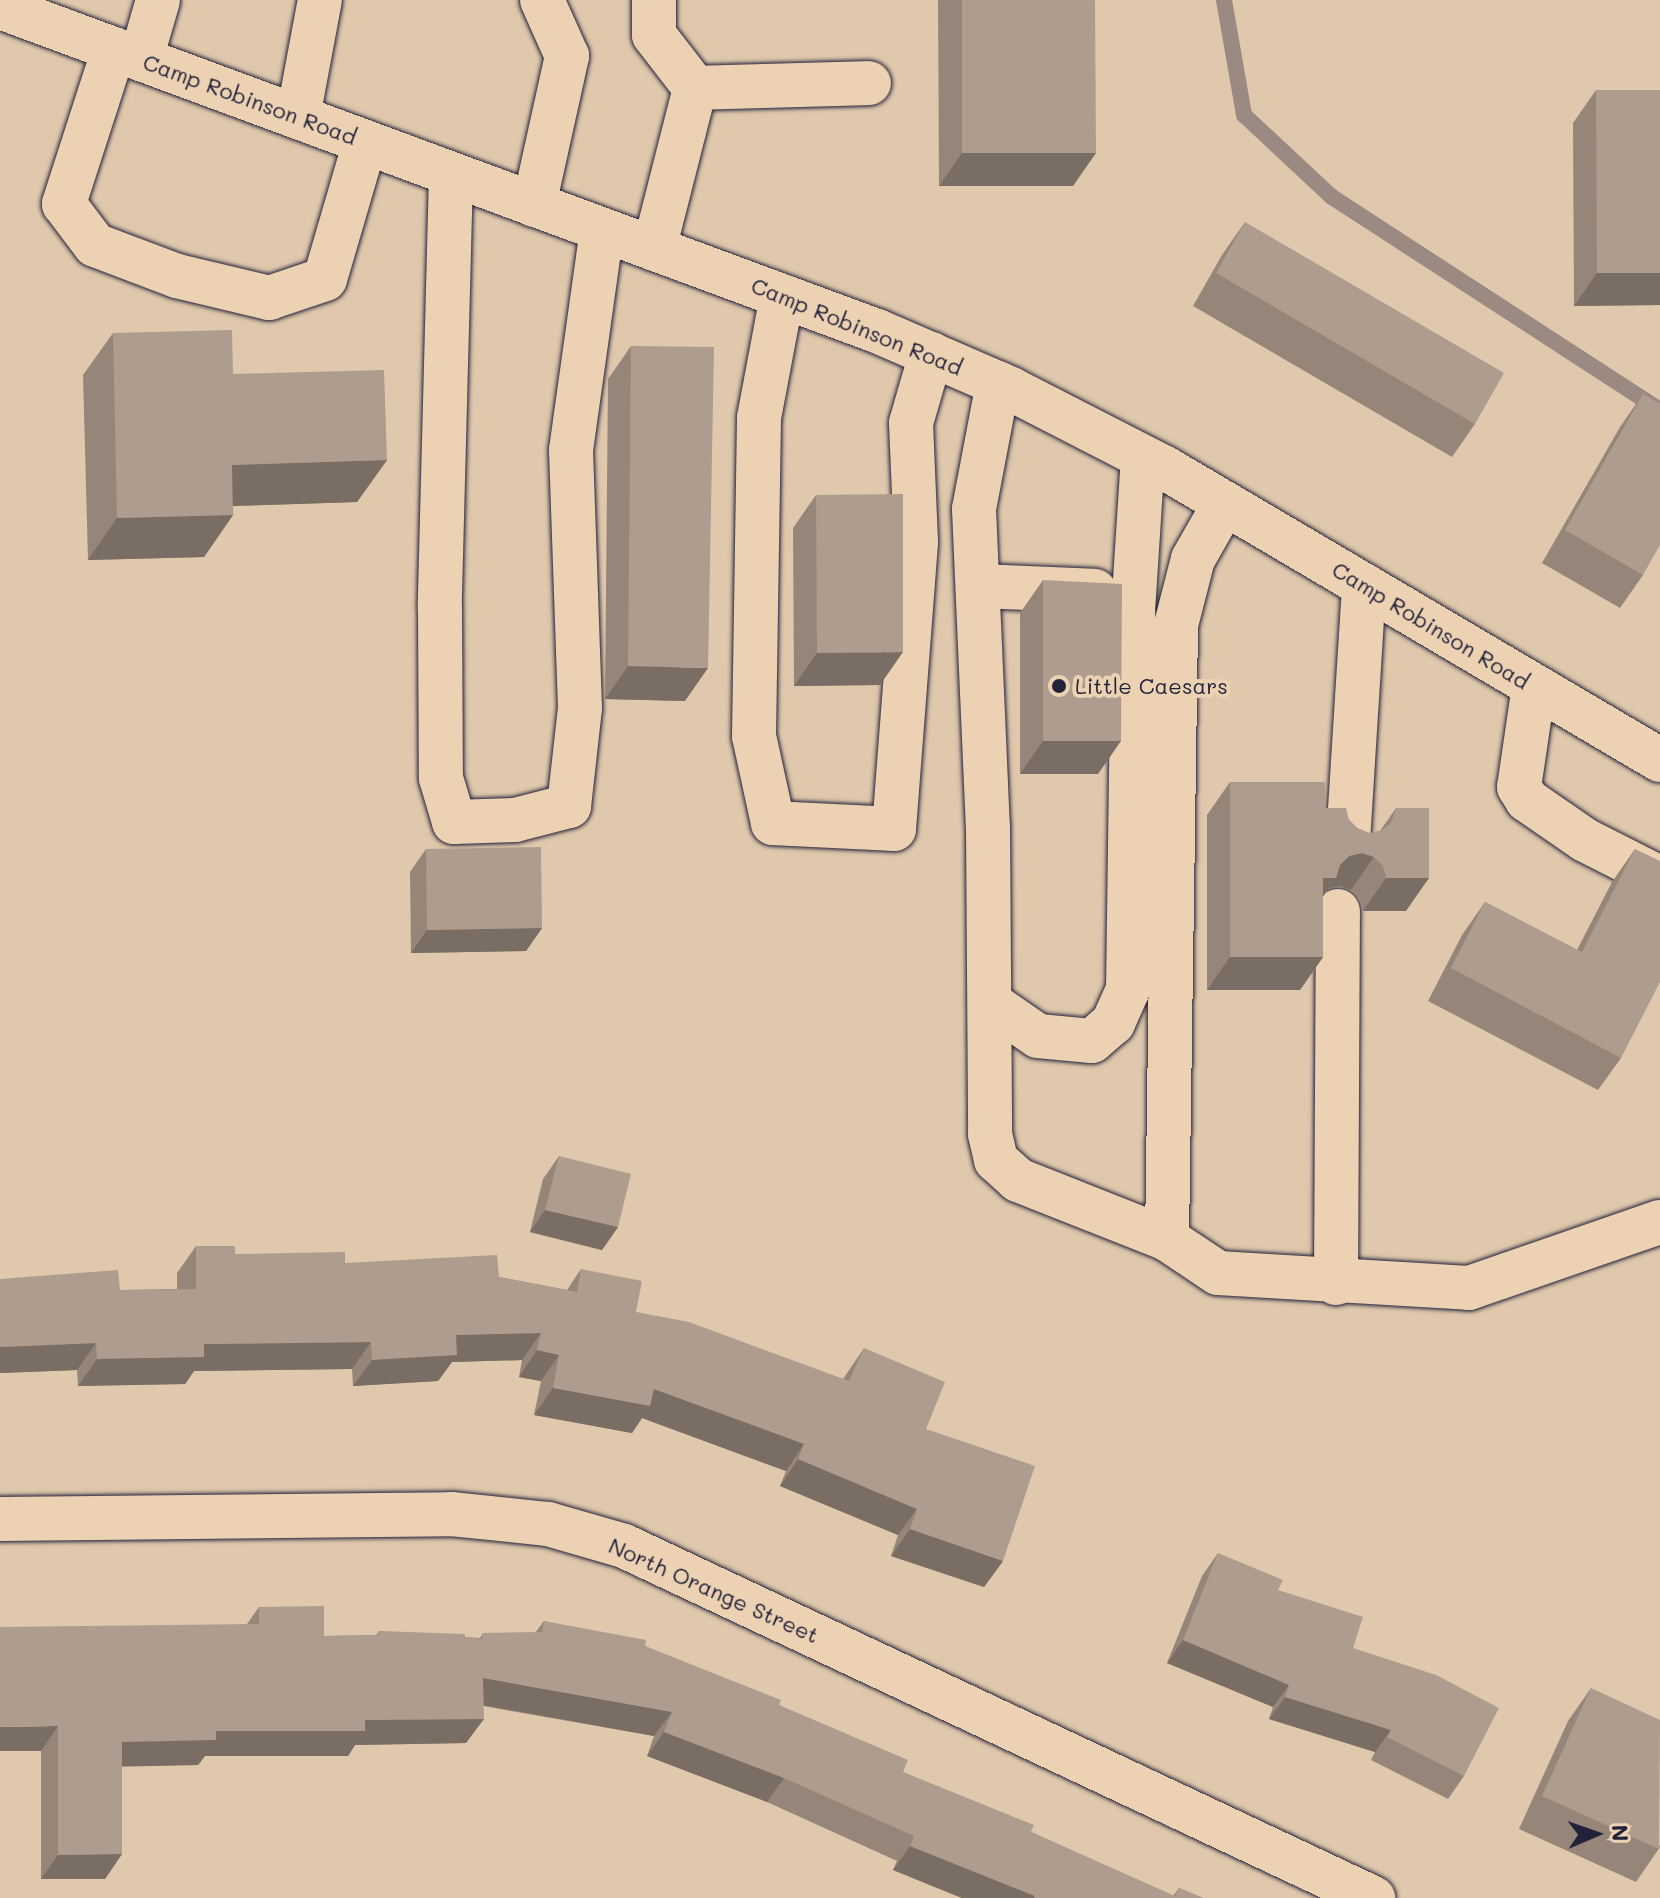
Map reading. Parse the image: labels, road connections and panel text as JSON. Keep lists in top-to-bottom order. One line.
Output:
{"streets":{"main road":["Camp Robinson Road","North Orange Street"]},"places":["Little Caesars"],"north":"right"}
